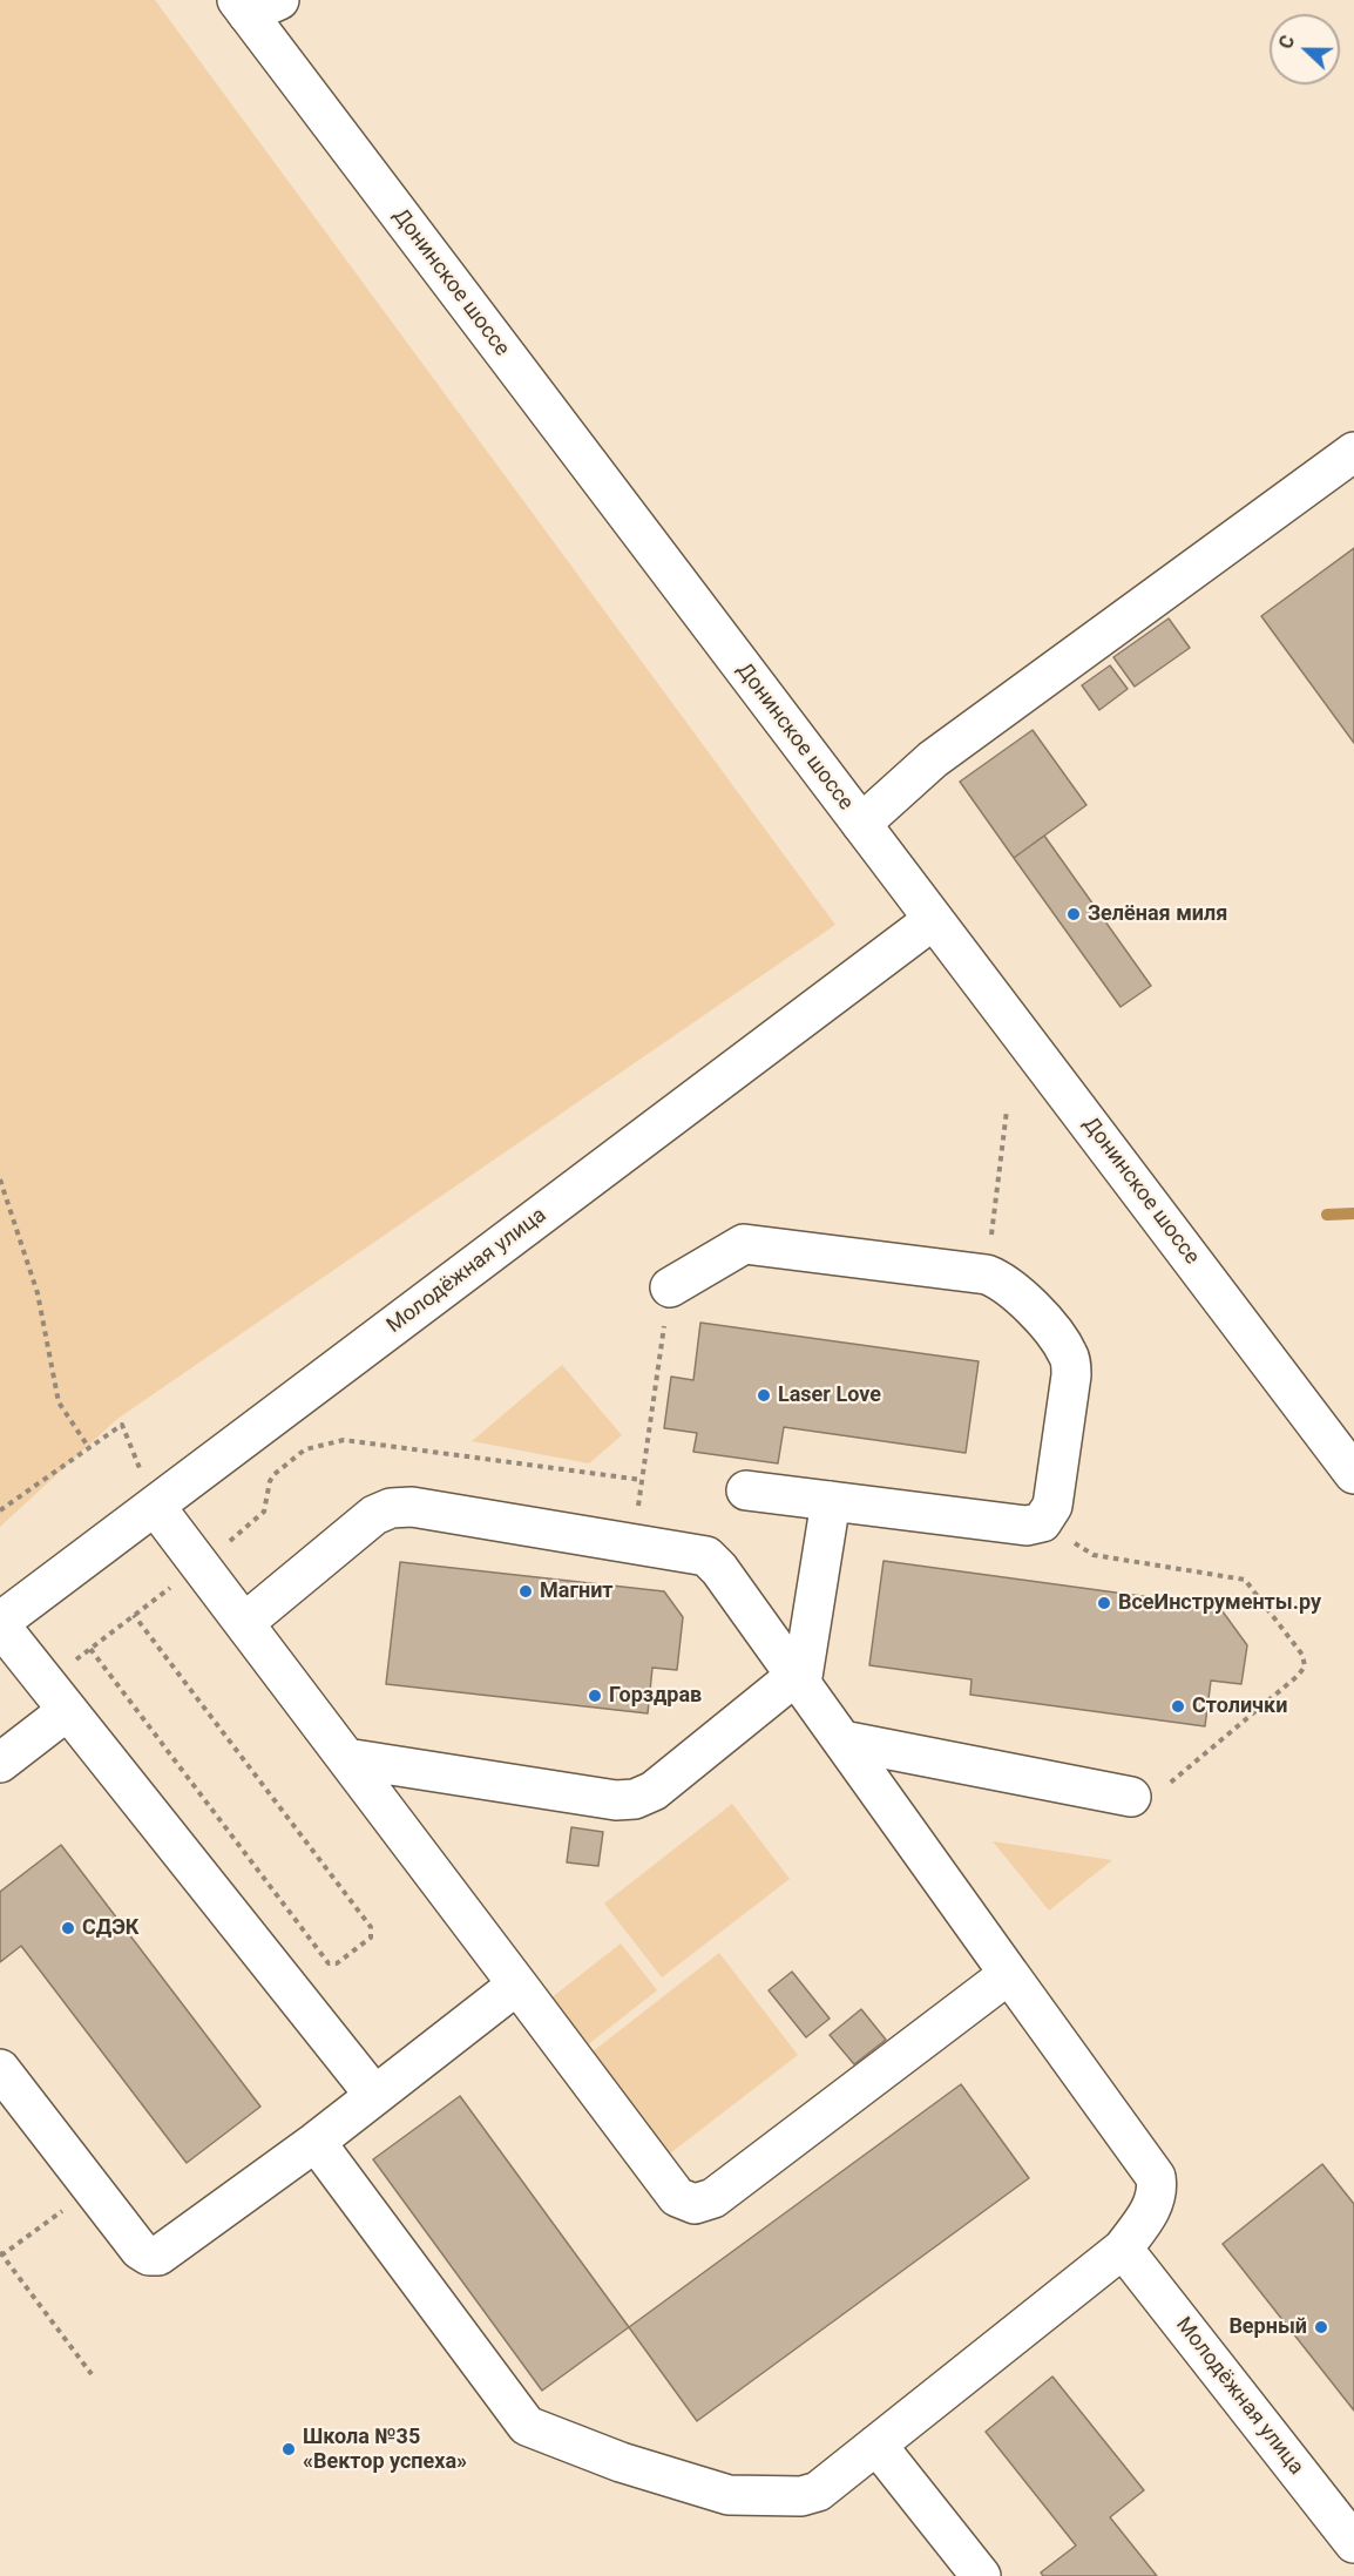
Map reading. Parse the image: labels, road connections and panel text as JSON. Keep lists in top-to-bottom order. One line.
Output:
{"streets":{"main road":["Донинское шоссе","Молодёжная улица"]},"crossings":[["Донинское шоссе","Молодёжная улица"]],"places":["Зелёная миля","Laser Love","Магнит","ВсеИнструменты.ру","Горздрав","Столички","СДЭК","Верный","Школа №35 «Вектор успеха»"],"north":"left"}
